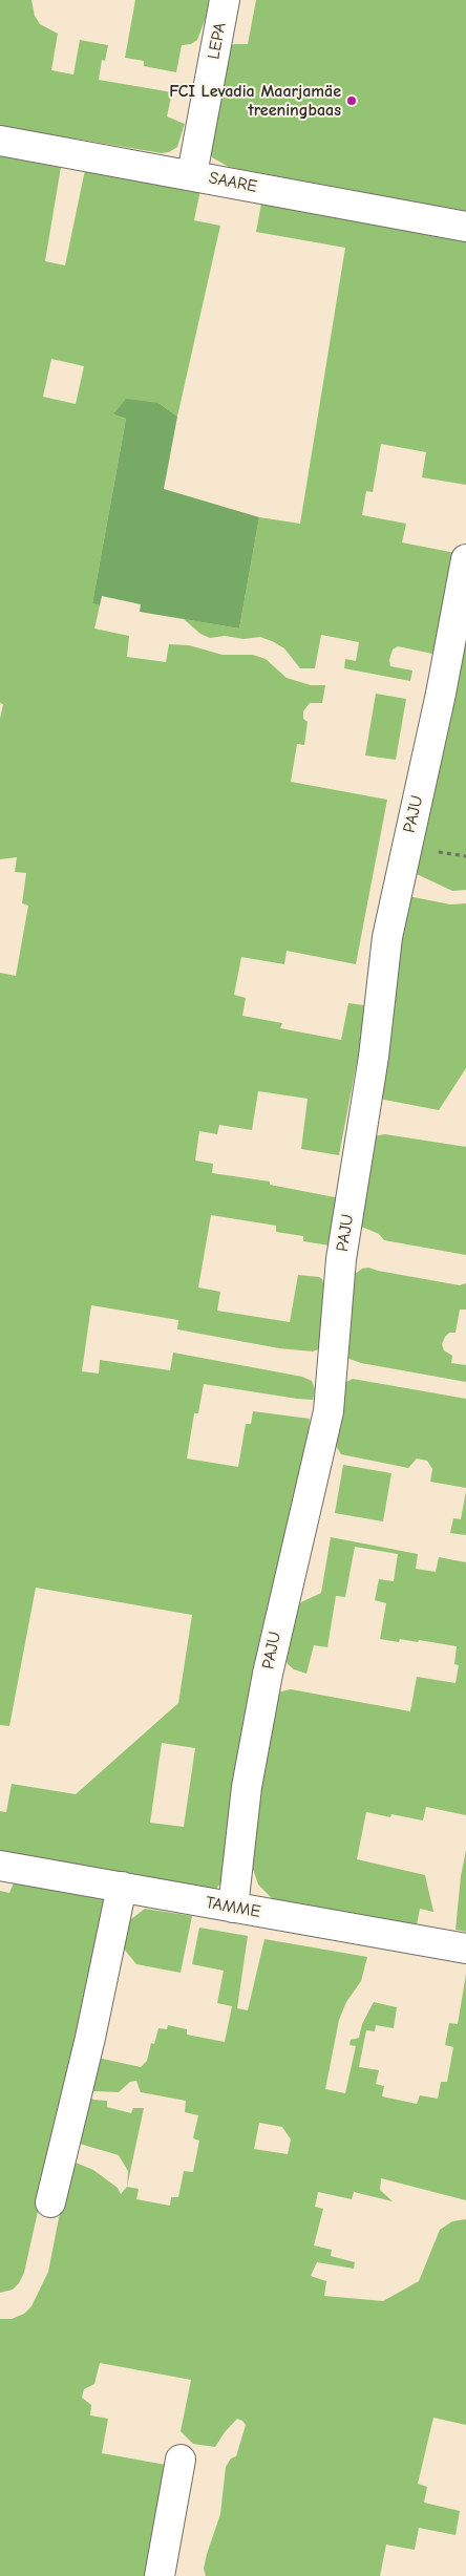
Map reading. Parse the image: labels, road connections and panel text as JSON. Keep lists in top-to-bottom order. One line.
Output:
{"streets":{"street":["LEPA","SAARE","PAJU","TAMME"]},"crossings":[["LEPA","SAARE"],["PAJU","TAMME"]],"places":["FCI Levadia Maarjamäe treeningbaas"]}
